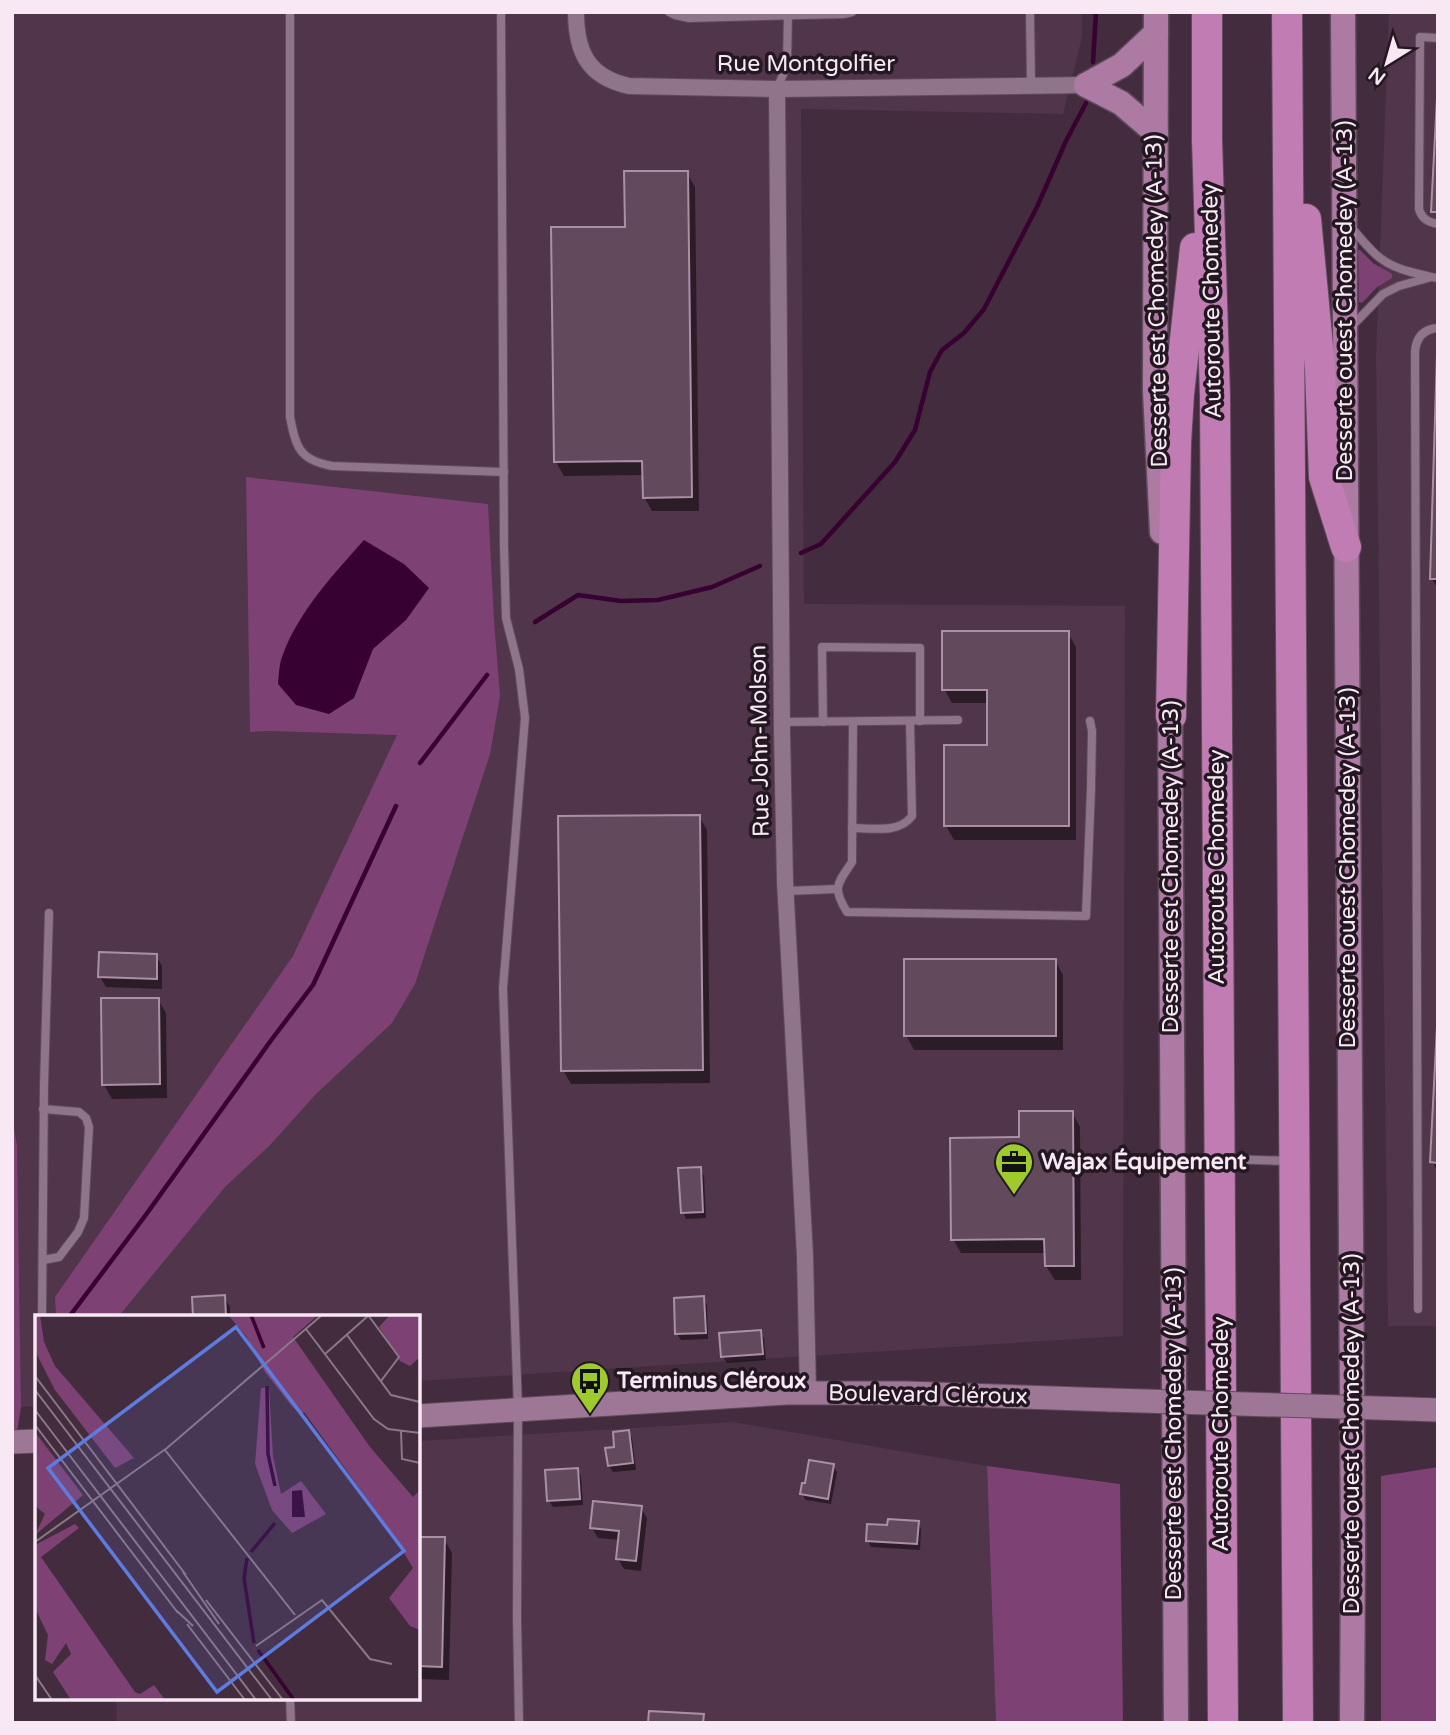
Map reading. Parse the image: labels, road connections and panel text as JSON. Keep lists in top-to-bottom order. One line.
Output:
{"streets":{"highway":["Autoroute Chomedey"],"main road":["Desserte est Chomedey (A-13)","Desserte ouest Chomedey (A-13)"],"street":["Rue Montgolfier","Rue John-Molson","Boulevard Cléroux"]},"crossings":[["Rue Montgolfier","Rue John-Molson"],["Rue John-Molson","Boulevard Cléroux"]],"places":{"office":["Wajax Équipement"],"bus stop":["Terminus Cléroux"]},"north":"bottom left"}
